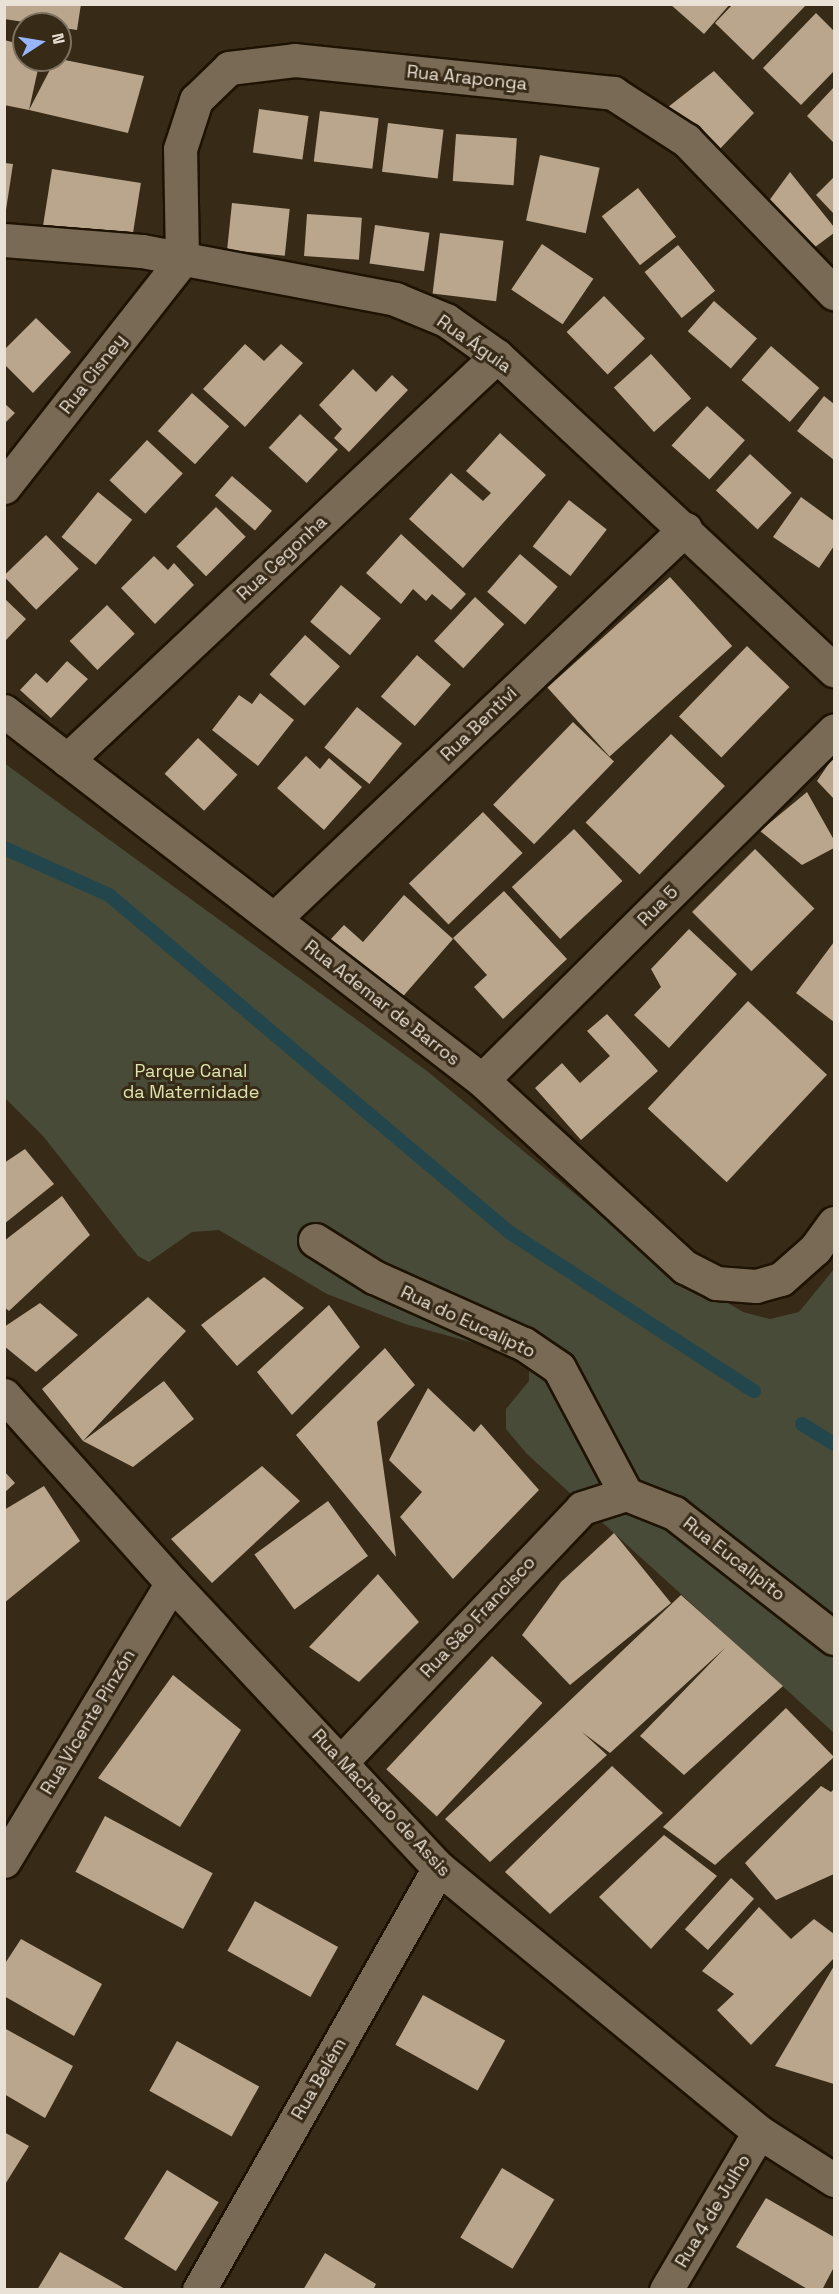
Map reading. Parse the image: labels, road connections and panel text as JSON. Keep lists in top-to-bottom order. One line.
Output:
{"streets":{"street":["Rua Araponga","Rua Águia","Rua Cisney","Rua Cegonha","Rua Bentivi","Rua 5","Rua Ademar de Barros","Rua do Eucalipto","Rua Eucalipito","Rua São Francisco","Rua Vicente Pinzón","Rua Machado de Assis","Rua Belém","Rua 4 de Julho"]},"crossings":[["Rua Araponga","Rua Águia"],["Rua Araponga","Rua Cisney"],["Rua Águia","Rua Cisney"],["Rua Águia","Rua Cegonha"],["Rua Águia","Rua Bentivi"],["Rua Cegonha","Rua Ademar de Barros"],["Rua Bentivi","Rua Ademar de Barros"],["Rua 5","Rua Ademar de Barros"],["Rua do Eucalipto","Rua Eucalipito"],["Rua do Eucalipto","Rua São Francisco"],["Rua Eucalipito","Rua São Francisco"],["Rua São Francisco","Rua Machado de Assis"],["Rua Vicente Pinzón","Rua Machado de Assis"],["Rua Machado de Assis","Rua Belém"],["Rua Machado de Assis","Rua 4 de Julho"]],"parks":["Parque Canal da Maternidade"],"north":"right"}
